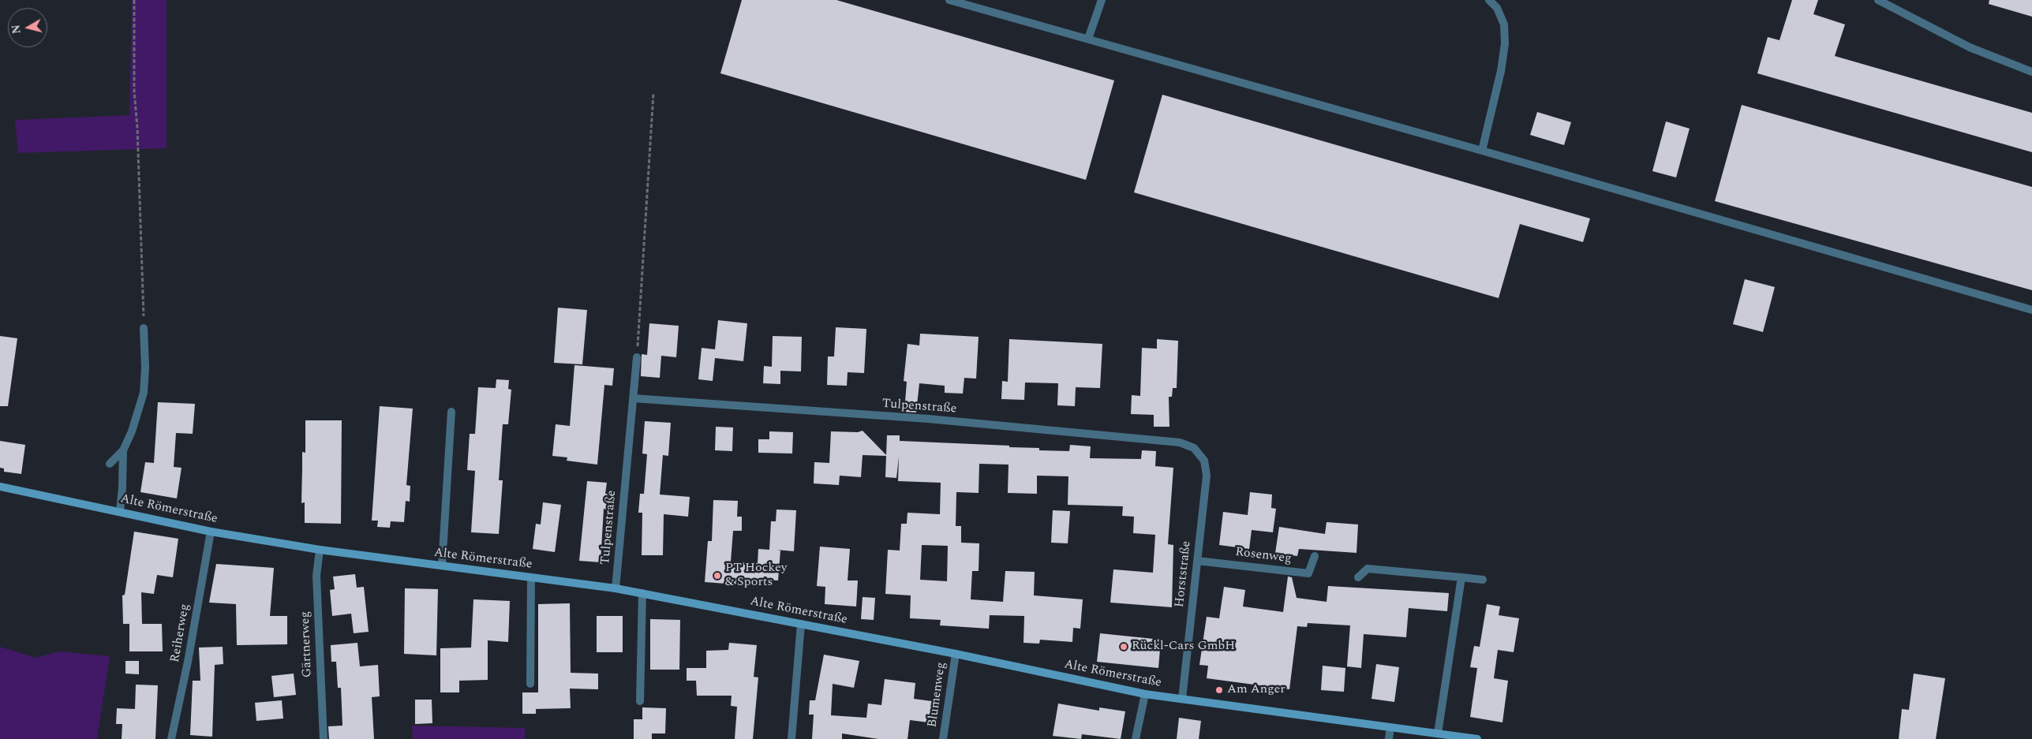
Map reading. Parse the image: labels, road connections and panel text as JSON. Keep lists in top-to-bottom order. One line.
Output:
{"streets":{"main road":["Alte Römerstraße"],"street":["Tulpenstraße","Rosenweg","Horststraße","Reiherweg","Gärtnerweg","Blumenweg"]},"crossings":[["Tulpenstraße","Alte Römerstraße"],["Tulpenstraße","Horststraße"],["Alte Römerstraße","Horststraße"],["Alte Römerstraße","Reiherweg"],["Alte Römerstraße","Gärtnerweg"],["Alte Römerstraße","Blumenweg"],["Rosenweg","Horststraße"]],"places":["PT Hockey & Sports","Rückl-Cars GmbH","Am Anger"],"north":"left"}
